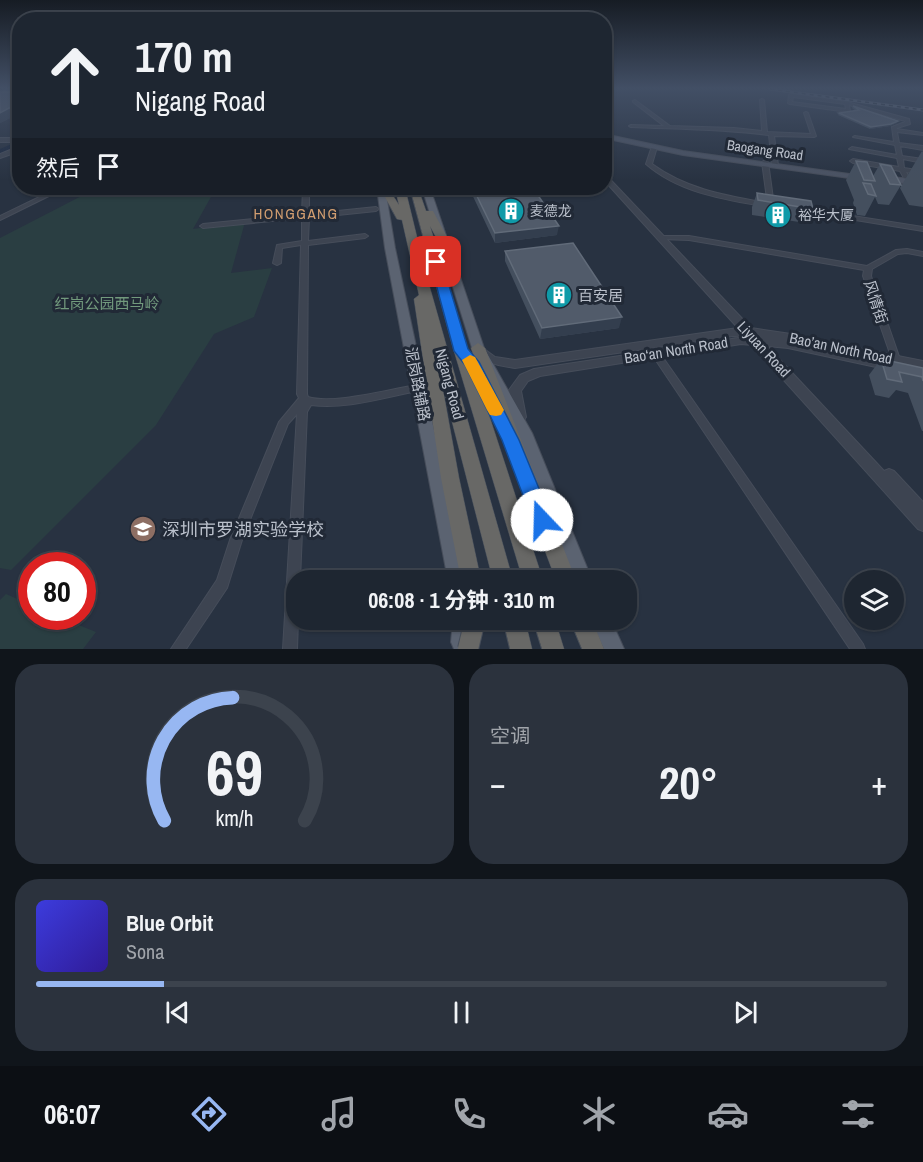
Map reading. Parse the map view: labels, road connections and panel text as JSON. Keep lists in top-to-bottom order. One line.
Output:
{"streets":{"highway":["Nigang Road"],"main road":["Baogang Road","泥岗路辅路"],"street":["风情街","Bao’an North Road","Liyuan Road","Bao‘an North Road"]},"crossings":[["风情街","Bao’an North Road"],["风情街","Bao‘an North Road"],["Bao’an North Road","Bao‘an North Road"],["Liyuan Road","Bao‘an North Road"]],"districts":["HONGGANG"],"parks":["红岗公园西马岭"],"places":{"building":["麦德龙","裕华大厦","百安居"],"school or university":["深圳市罗湖实验学校"]},"page":{"turn":["170 m","Nigang Road"],"then":"然后","limit":"80","trip":"06:08 · 1 分钟 · 310 m","tile":"空调","heat":["−","20°","+"],"song":["Blue Orbit","Sona"],"tabs":"06:07","gauge":["69","km/h"]}}
